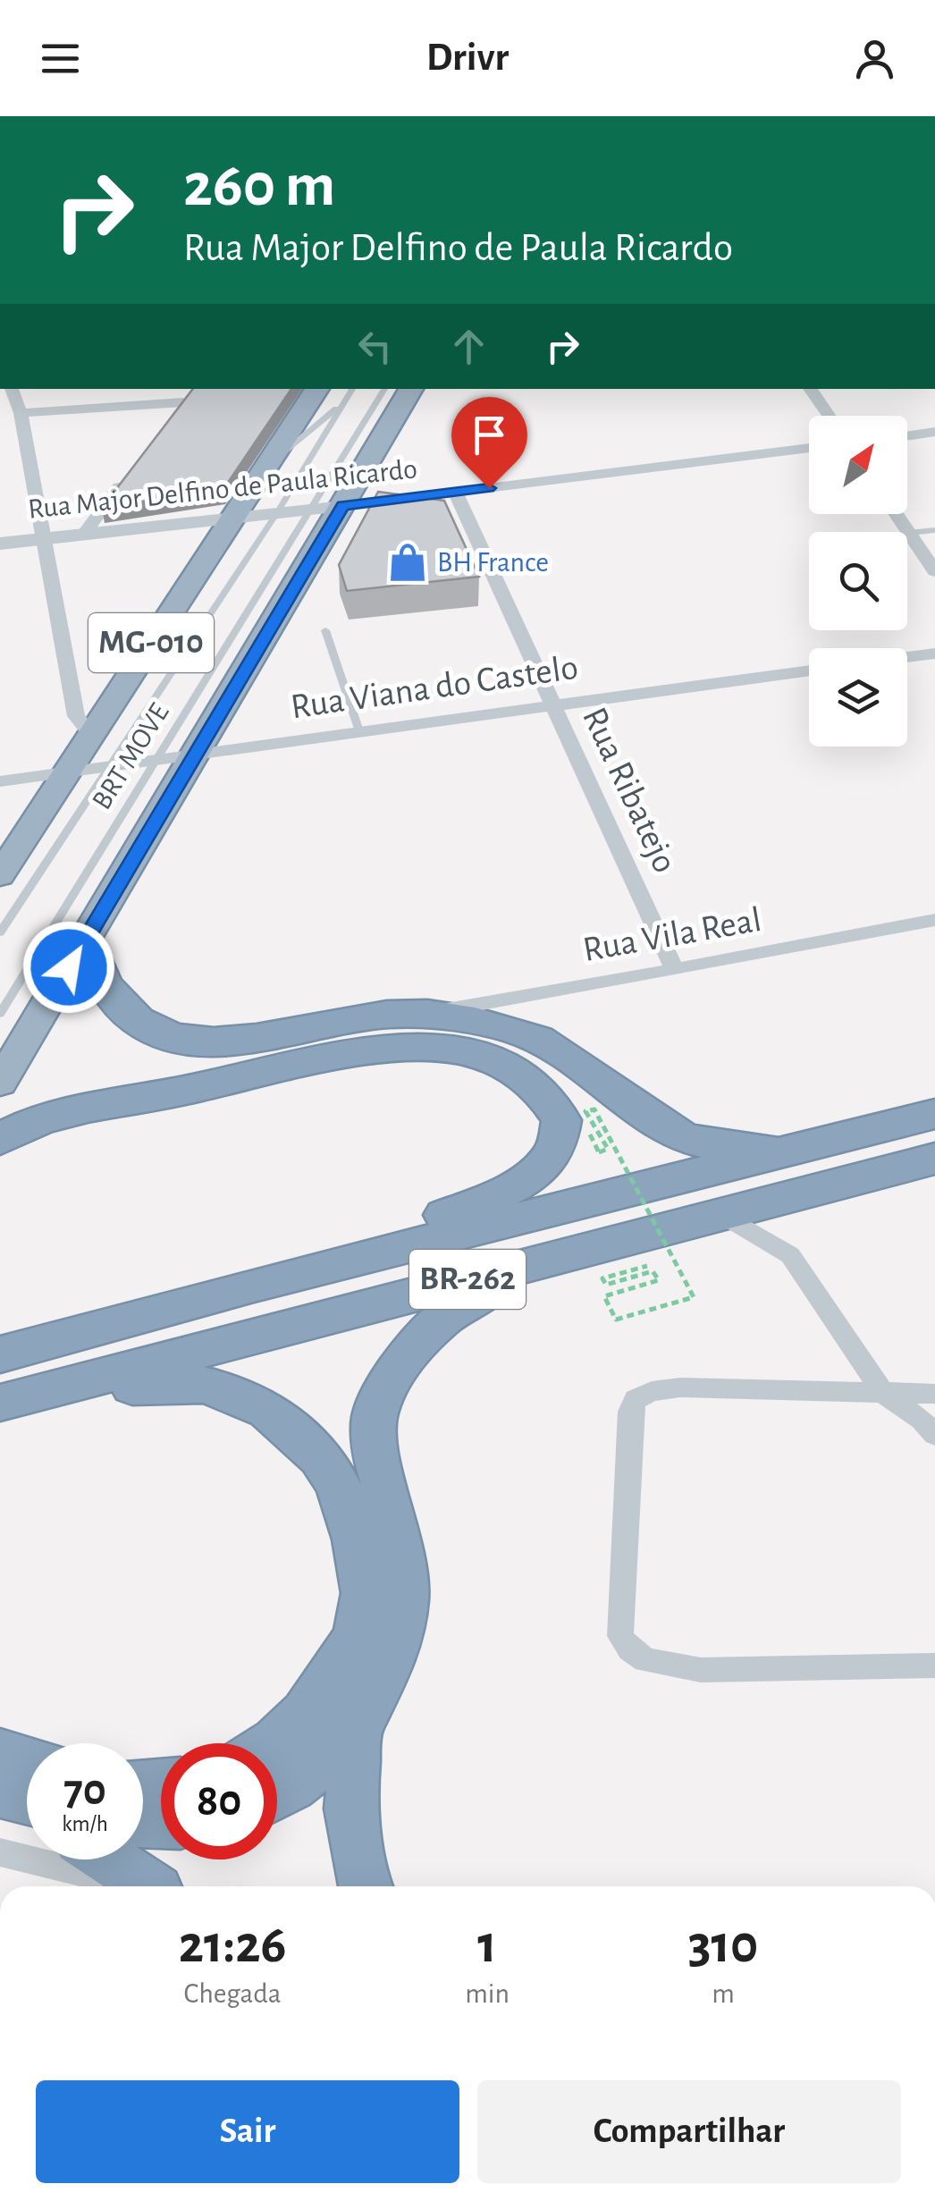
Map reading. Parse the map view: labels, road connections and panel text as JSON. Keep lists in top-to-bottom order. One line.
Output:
{"streets":{"highway":["MG-010","BR-262"],"street":["Rua Major Delfino de Paula Ricardo","Rua Viana do Castelo","Rua Ribatejo","Rua Vila Real"],"lane":["BRT MOVE"]},"crossings":[["Rua Major Delfino de Paula Ricardo","MG-010"],["Rua Major Delfino de Paula Ricardo","BRT MOVE"],["Rua Major Delfino de Paula Ricardo","Rua Ribatejo"],["MG-010","Rua Viana do Castelo"],["Rua Viana do Castelo","BRT MOVE"],["Rua Viana do Castelo","Rua Ribatejo"],["Rua Ribatejo","Rua Vila Real"]],"places":{"shop":["BH France"]},"north":"top right","page":{"header":"Drivr","turn":["260 m","Rua Major Delfino de Paula Ricardo"],"speed":"70 km/h","limit":"80","eta":["21:26","Chegada","1","min","310","m"],"buttons":["Sair","Compartilhar"]}}
